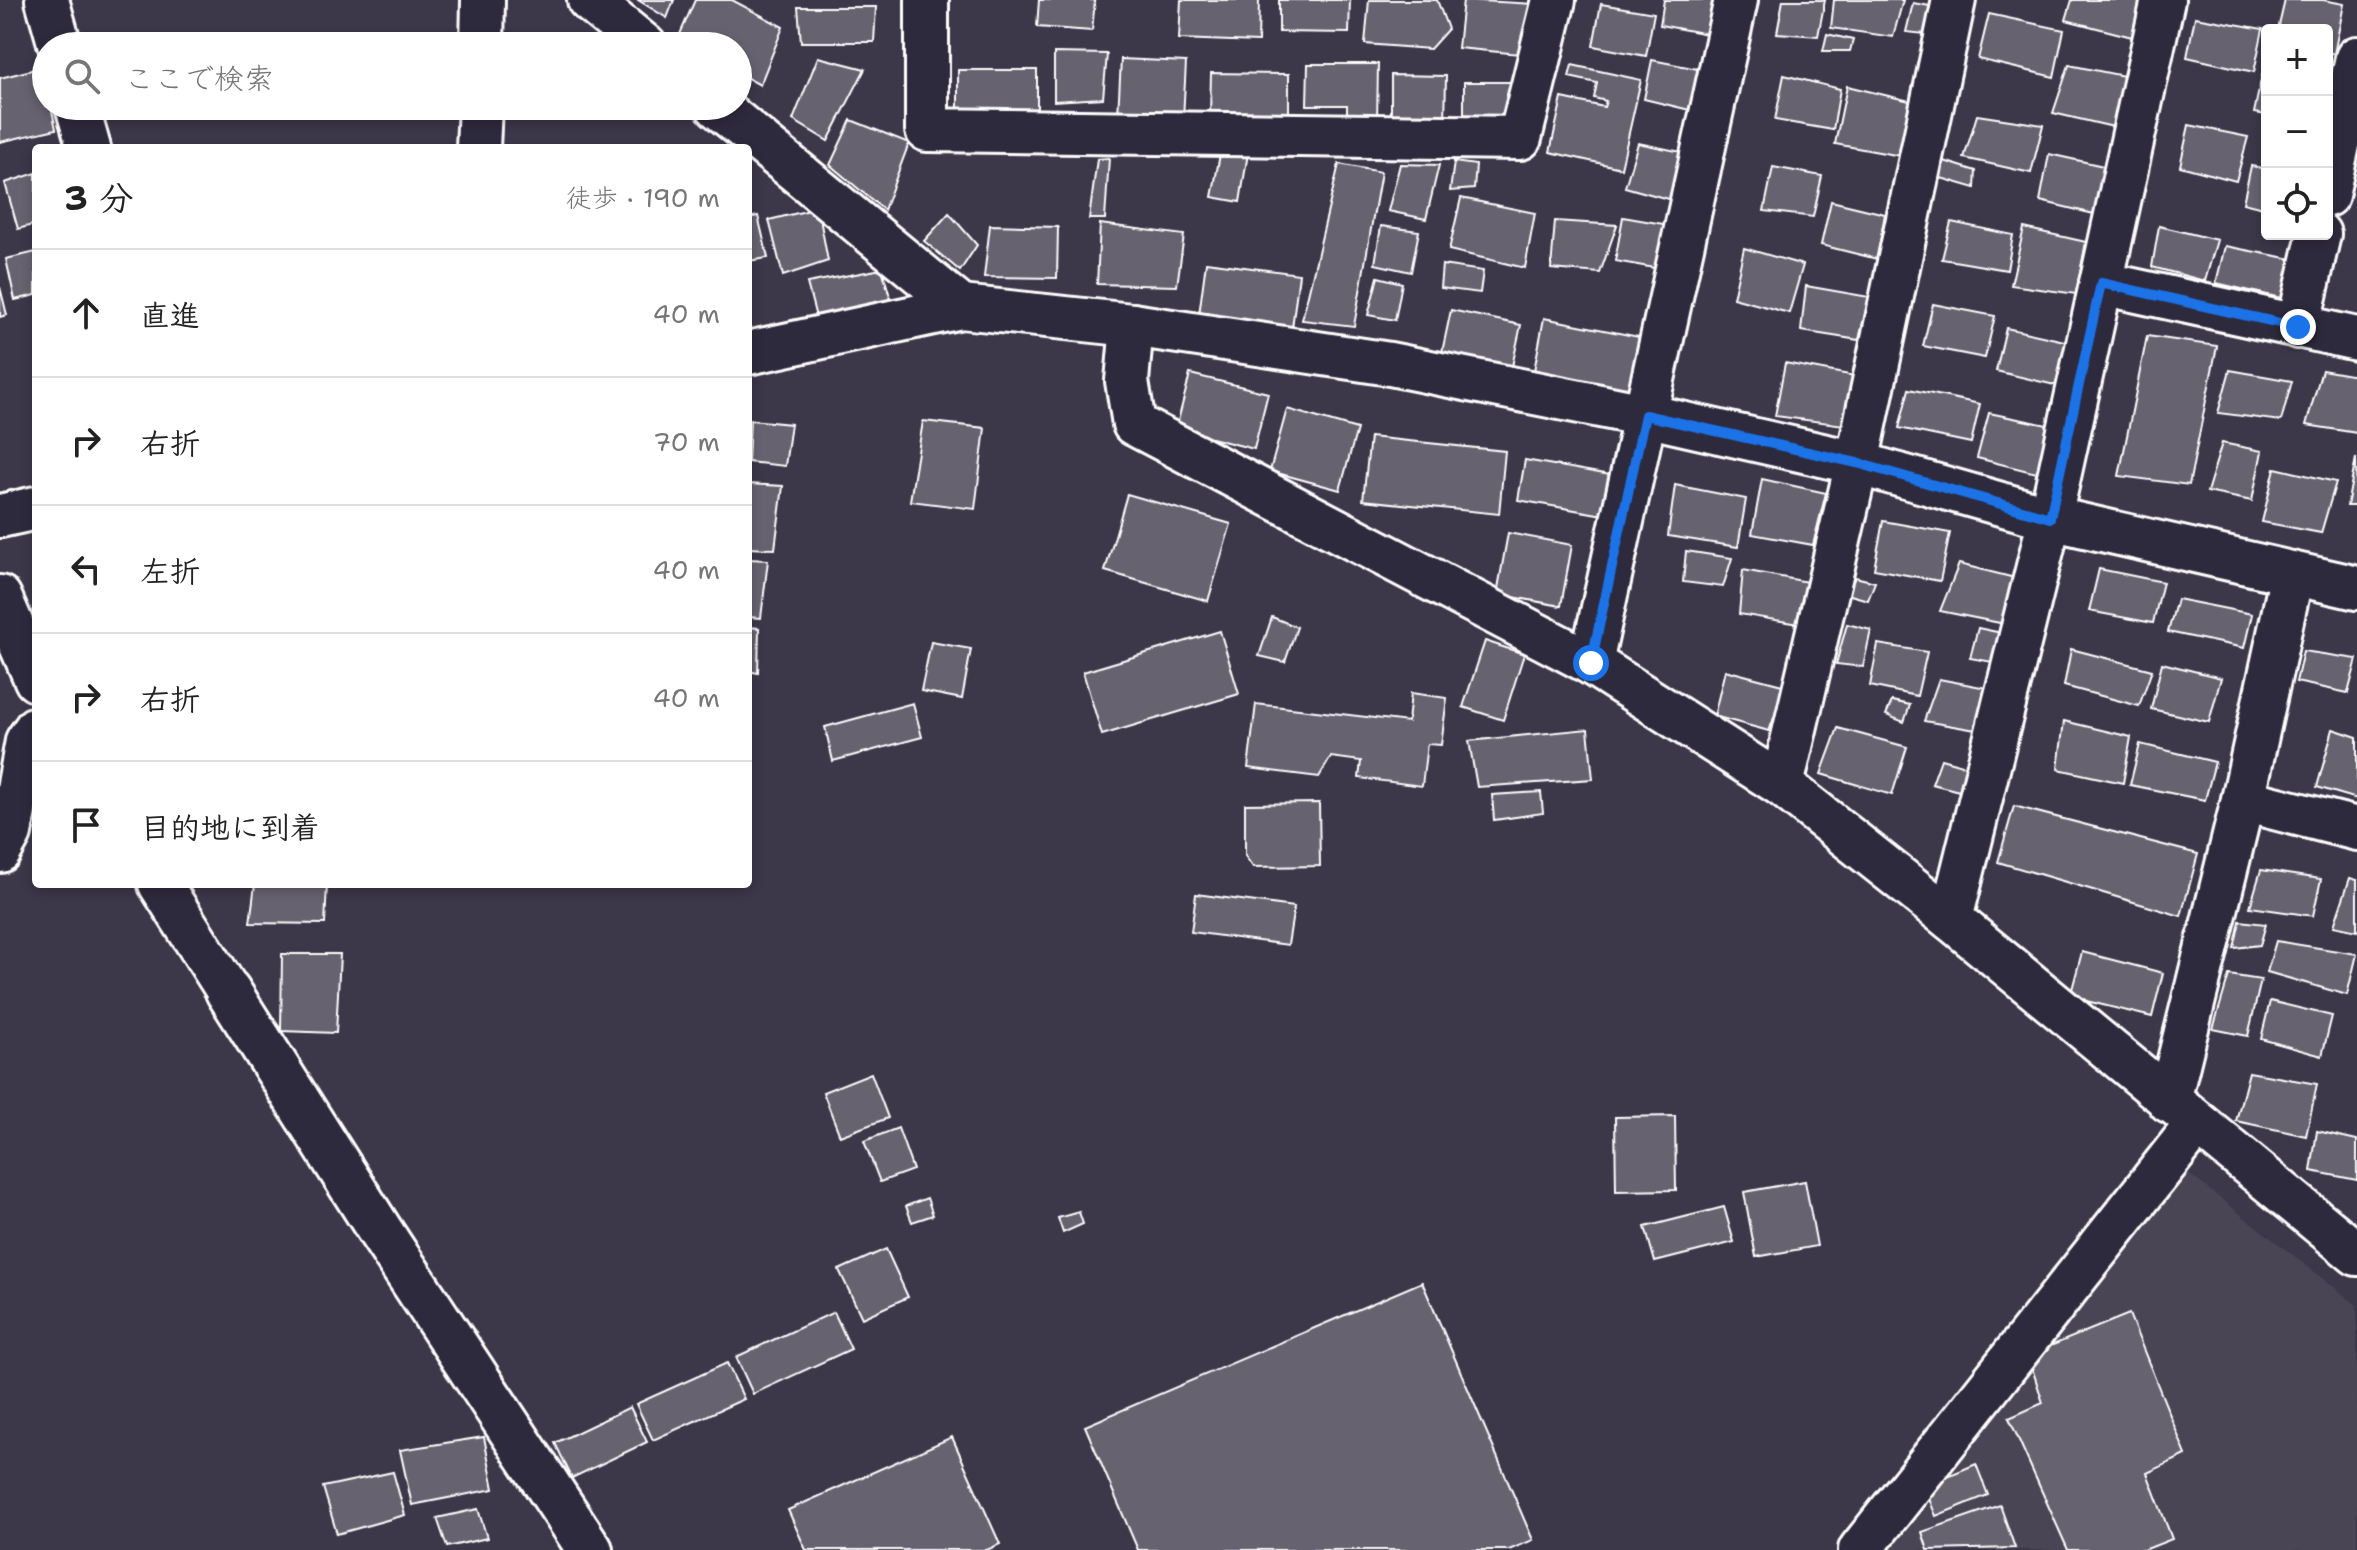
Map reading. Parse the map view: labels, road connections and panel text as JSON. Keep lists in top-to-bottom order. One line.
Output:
{"page":{"map_buttons":["+","−"],"search":"ここで検索","heading":["3 分","徒歩 · 190 m"],"list":[["直進","40 m"],["右折","70 m"],["左折","40 m"],["右折","40 m"],"目的地に到着"]}}
